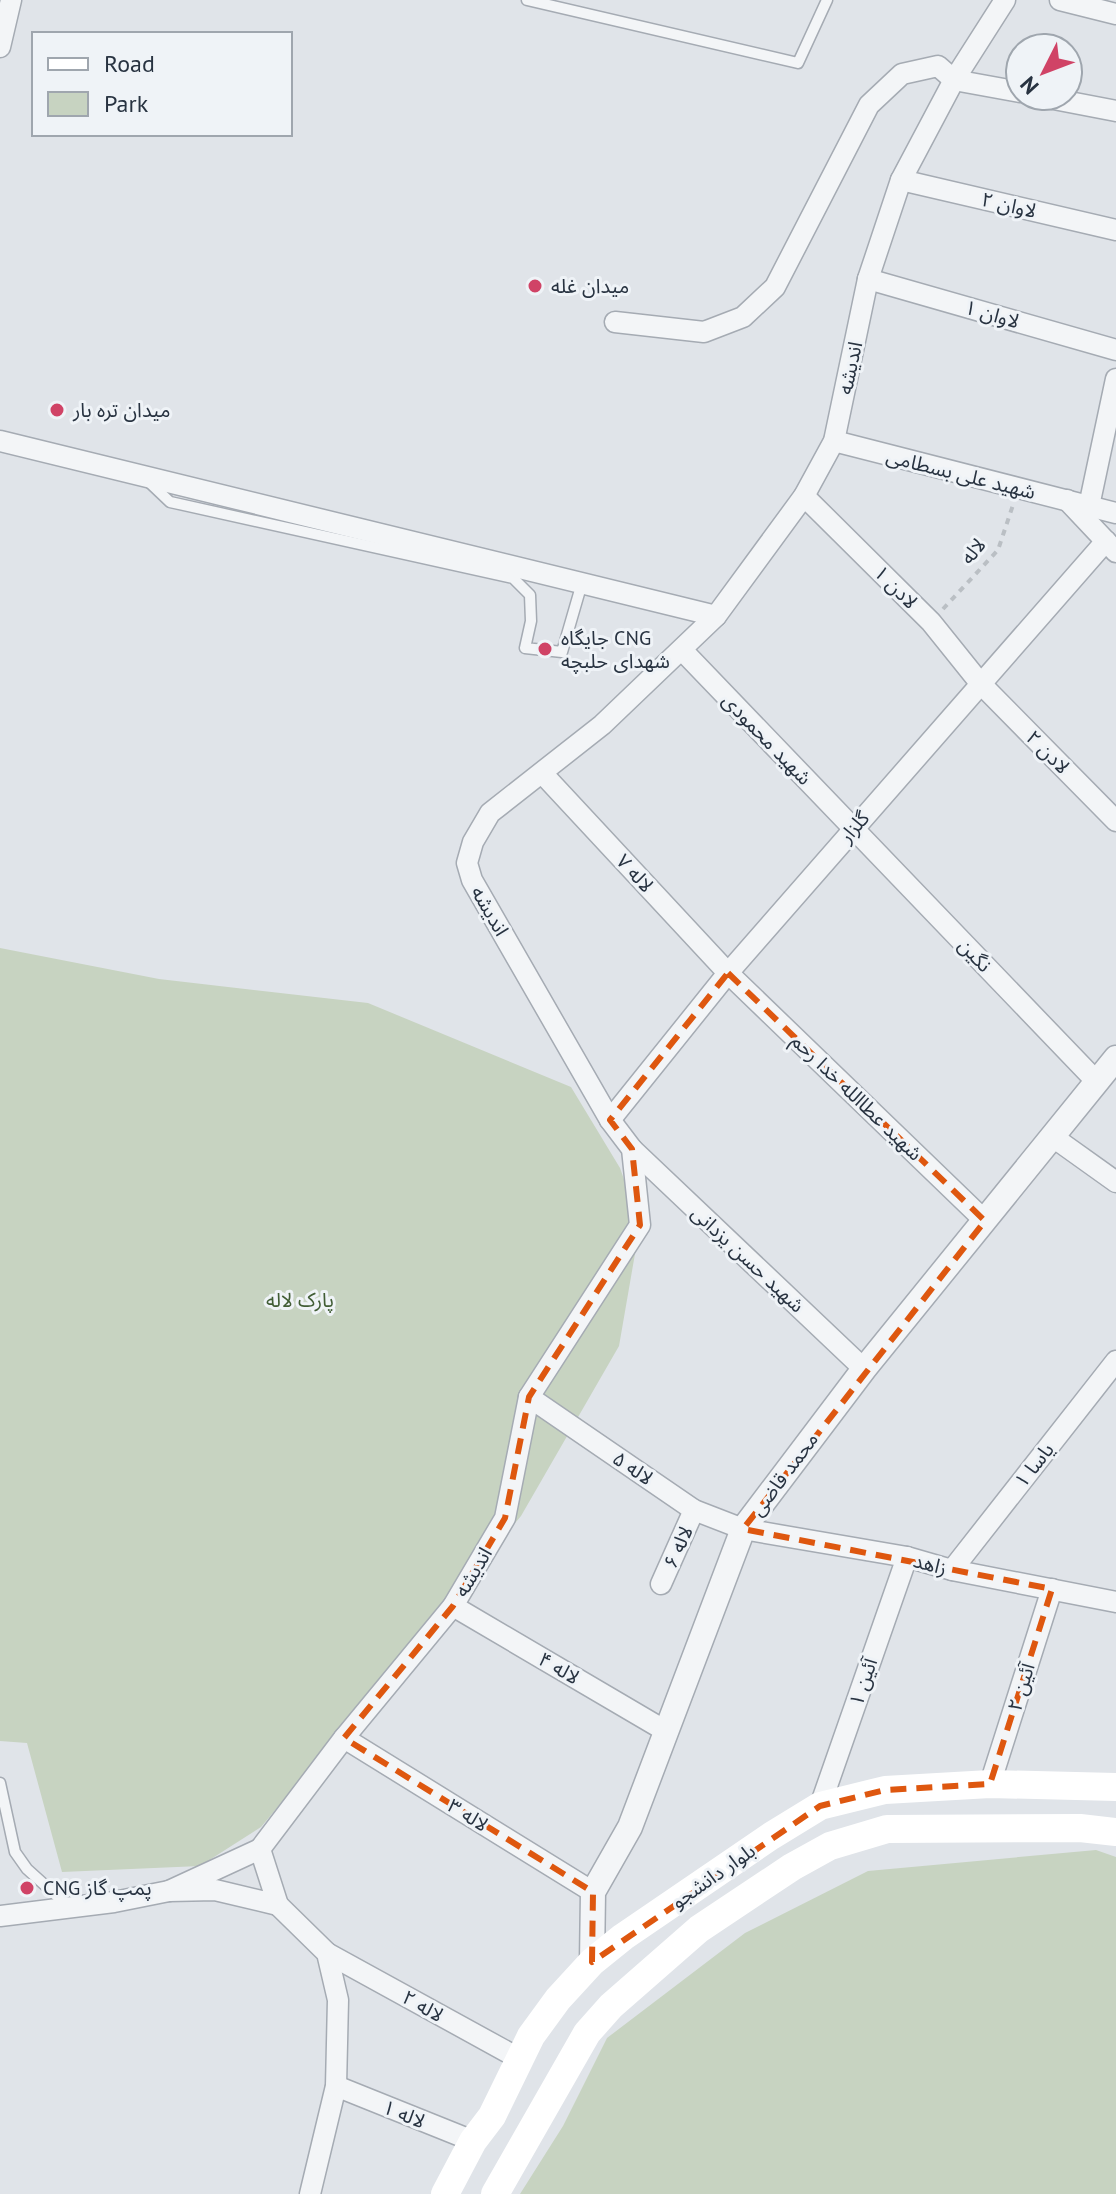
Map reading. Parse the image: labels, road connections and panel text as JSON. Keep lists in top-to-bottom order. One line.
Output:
{"streets":{"main road":["بلوار دانشجو"],"street":["لاوان ۲","لاوان ۱","اندیشه","شهید علی بسطامی","لادن ۱","شهید محمودی","لادن ۲","گلزار","لاله ۷","نگین","شهید عطاالله خدا رحم","شهید حسن یزدانی","یاسا ۱","لاله ۵","محمد قاضی","لاله ۶","زاهد","لاله ۴","آئین ۱","آئین ۲","لاله ۳","لاله ۲","لاله ۱"],"path":["لاله"]},"crossings":[["لاوان ۲","اندیشه"],["لاوان ۱","اندیشه"],["اندیشه","شهید علی بسطامی"],["اندیشه","لادن ۱"],["اندیشه","شهید محمودی"],["اندیشه","گلزار"],["اندیشه","لاله ۷"],["اندیشه","شهید حسن یزدانی"],["اندیشه","لاله ۵"],["اندیشه","لاله ۴"],["اندیشه","لاله ۳"],["شهید علی بسطامی","لاله"],["لاله","لادن ۱"],["لادن ۱","لادن ۲"],["لادن ۱","گلزار"],["شهید محمودی","گلزار"],["شهید محمودی","نگین"],["لادن ۲","گلزار"],["گلزار","لاله ۷"],["گلزار","نگین"],["گلزار","شهید عطاالله خدا رحم"],["لاله ۷","شهید عطاالله خدا رحم"],["نگین","محمد قاضی"],["شهید عطاالله خدا رحم","محمد قاضی"],["شهید حسن یزدانی","محمد قاضی"],["یاسا ۱","زاهد"],["لاله ۵","محمد قاضی"],["لاله ۵","لاله ۶"],["لاله ۵","زاهد"],["محمد قاضی","زاهد"],["محمد قاضی","لاله ۴"],["محمد قاضی","لاله ۳"],["محمد قاضی","بلوار دانشجو"],["زاهد","آئین ۱"],["زاهد","آئین ۲"],["آئین ۱","بلوار دانشجو"],["آئین ۲","بلوار دانشجو"],["بلوار دانشجو","لاله ۲"],["بلوار دانشجو","لاله ۱"]],"parks":["پارک لاله"],"places":["میدان غله","میدان تره بار","جایگاه CNG شهدای حلبچه","CNG پمپ گاز"],"legend":["Road","Park"],"north":"bottom left"}
